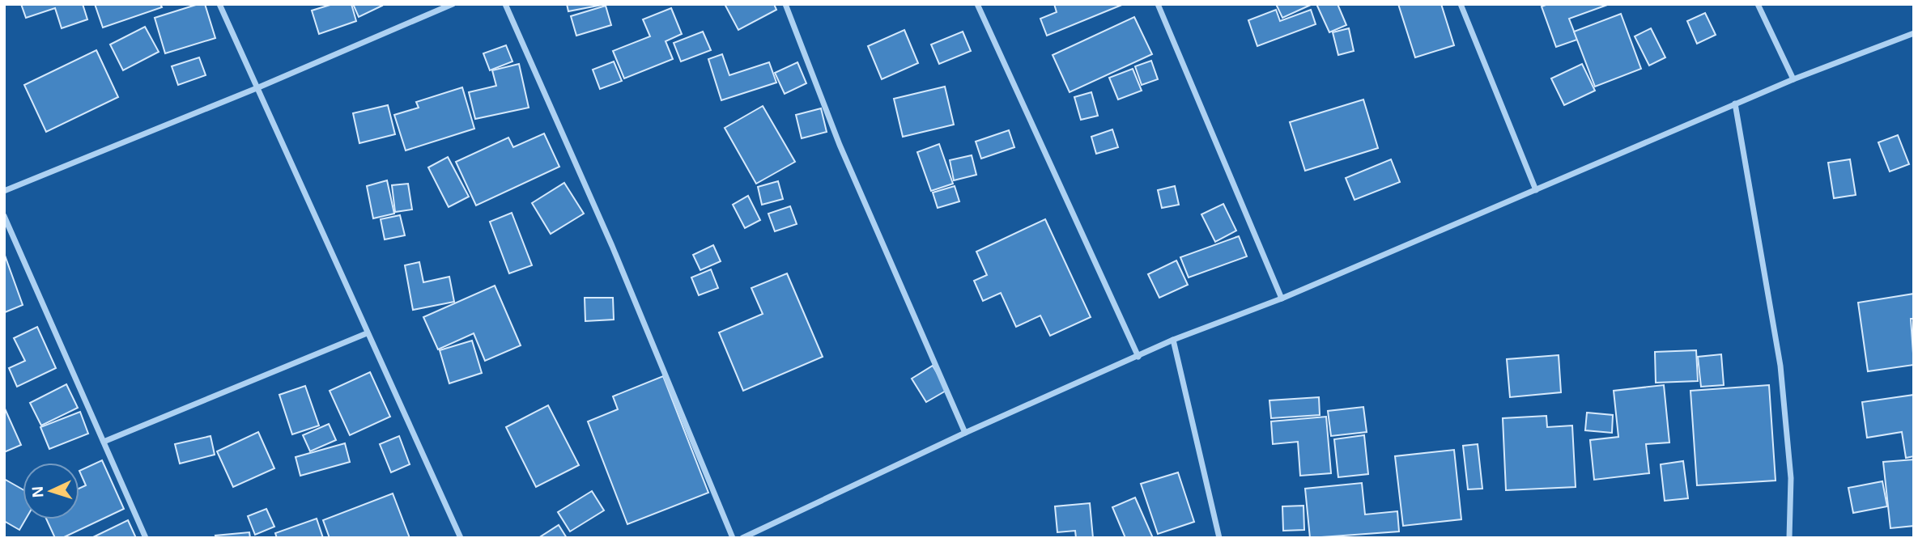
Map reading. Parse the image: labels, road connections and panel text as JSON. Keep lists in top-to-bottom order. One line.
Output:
{"north":"left"}
